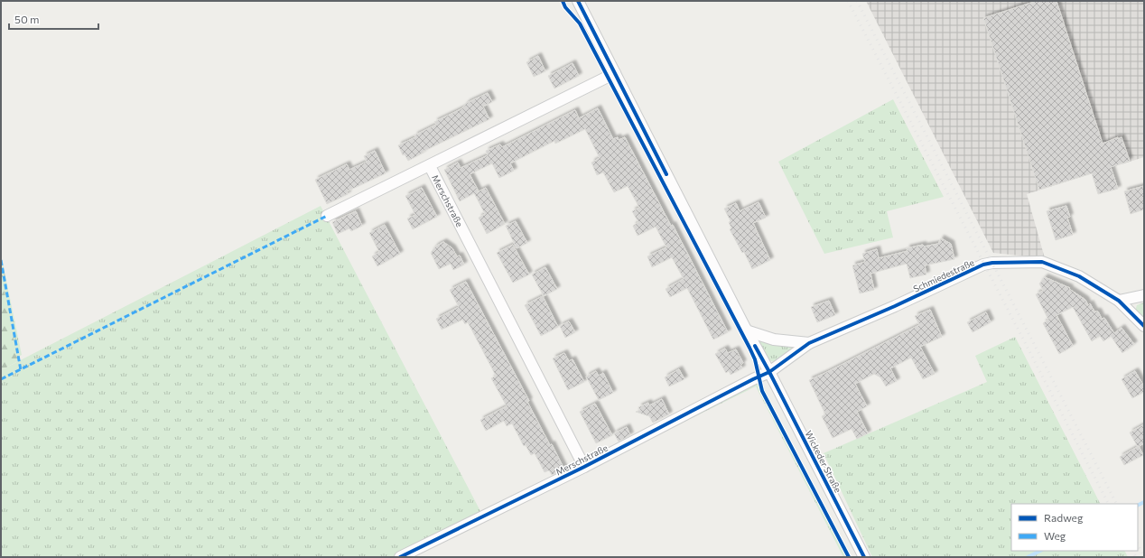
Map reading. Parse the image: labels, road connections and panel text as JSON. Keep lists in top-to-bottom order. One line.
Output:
{"streets":{"street":["Merschstraße","Schmiedestraße","Wickeder Straße"]},"crossings":[["Merschstraße","Schmiedestraße"],["Merschstraße","Wickeder Straße"],["Schmiedestraße","Wickeder Straße"]],"legend":["Radweg","Weg"],"scale_bar":"50 m"}
